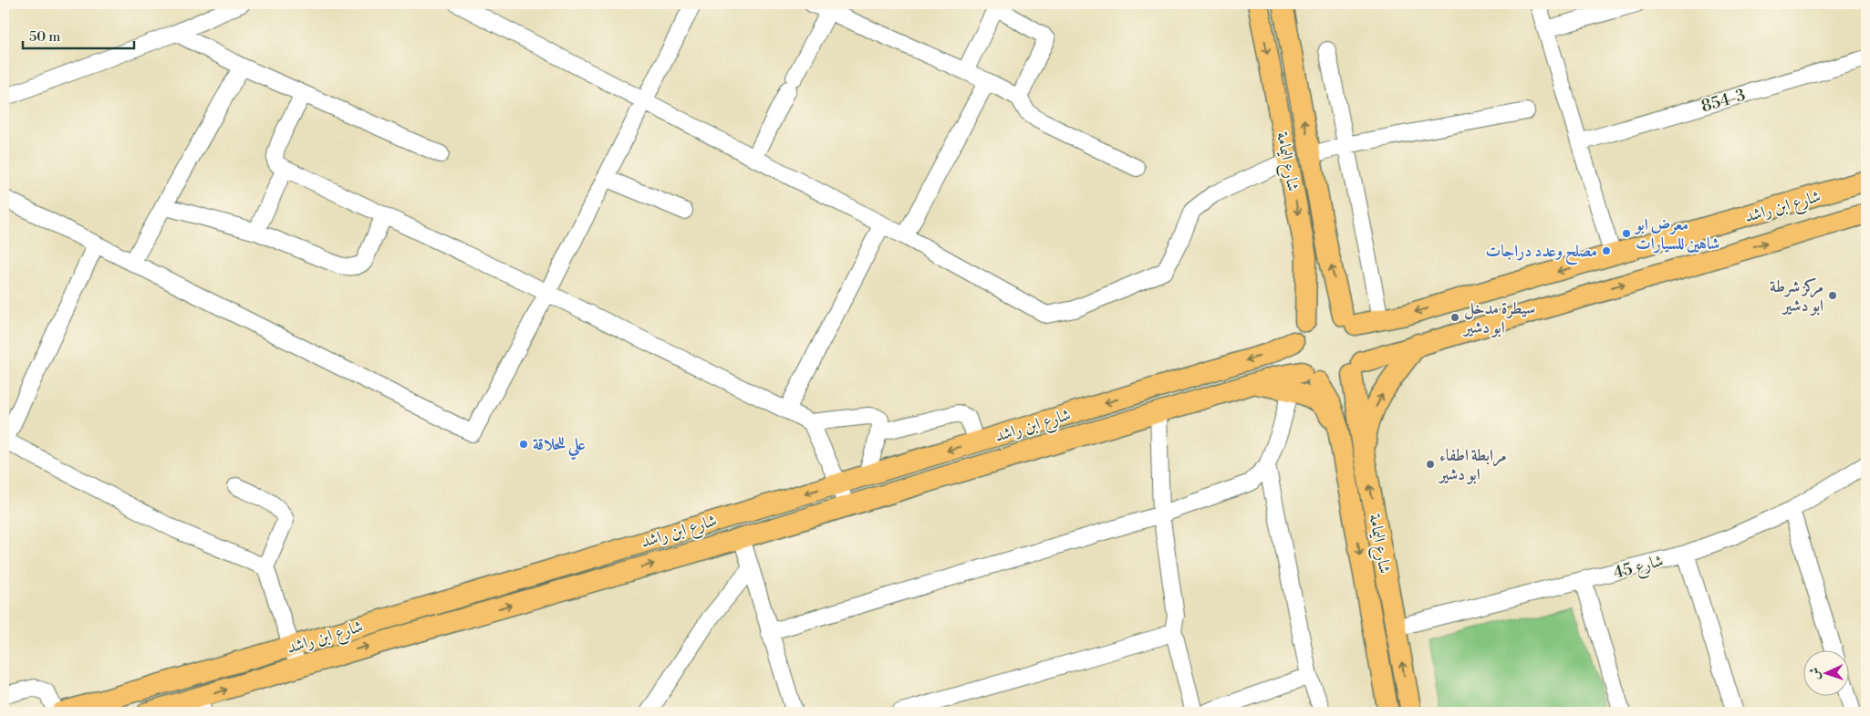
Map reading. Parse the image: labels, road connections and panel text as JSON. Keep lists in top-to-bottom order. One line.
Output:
{"streets":{"main road":["شارع اليمامة","شارع ابن راشد"],"street":["854-3","شارع 45"]},"crossings":[["شارع اليمامة","شارع ابن راشد"],["شارع اليمامة","شارع 45"]],"places":["معرض ابو شاهين للسيارات","مصلح وعدد دراجات","مركز شرطة ابو دشير","سيطرة مدخل ابو دشير","علي للحلاقة","مرابطة اطفاء ابو دشير"],"scale_bar":"50 m","north":"left"}
